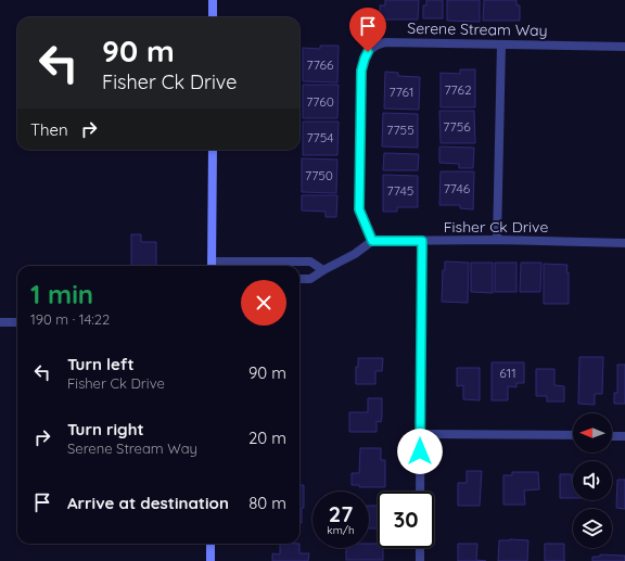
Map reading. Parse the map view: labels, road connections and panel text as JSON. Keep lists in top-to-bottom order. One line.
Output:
{"streets":{"street":["Serene Stream Way","Fisher Ck Drive"]},"crossings":[["Serene Stream Way","Fisher Ck Drive"]],"house_numbers":["7766","7762","7761","7760","7756","7755","7754","7750","7746","7745","611"],"north":"left","page":{"turn":["90 m","Fisher Ck Drive"],"then":"Then","heading":["1 min","190 m · 14:22"],"list":[{"name":"Turn left","note":"Fisher Ck Drive","value":"90 m"},{"name":"Turn right","note":"Serene Stream Way","value":"20 m"},{"name":"Arrive at destination","value":"80 m"}],"speed":"27 km/h","limit":"30"}}
